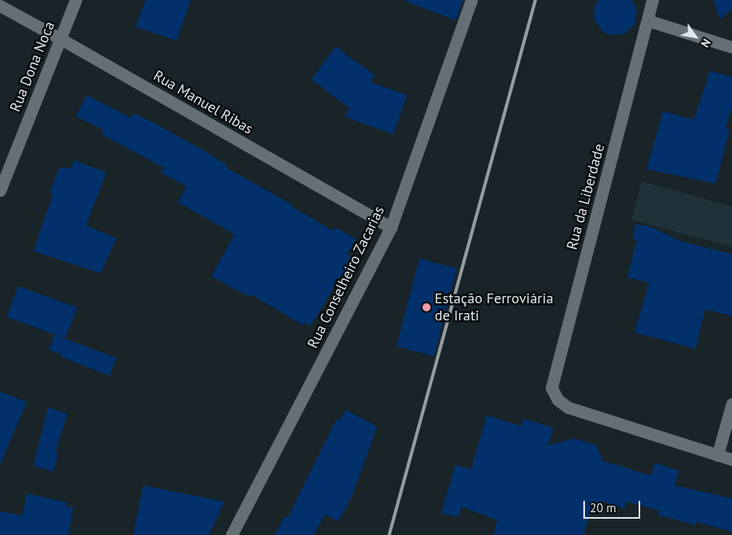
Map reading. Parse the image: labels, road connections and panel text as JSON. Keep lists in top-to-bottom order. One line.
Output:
{"streets":{"street":["Rua Dona Noca","Rua Manuel Ribas","Rua da Liberdade","Rua Conselheiro Zacarias"]},"crossings":[["Rua Dona Noca","Rua Manuel Ribas"],["Rua Manuel Ribas","Rua Conselheiro Zacarias"]],"places":["Estação Ferroviária de Irati"],"scale_bar":"20 m","north":"bottom right"}
